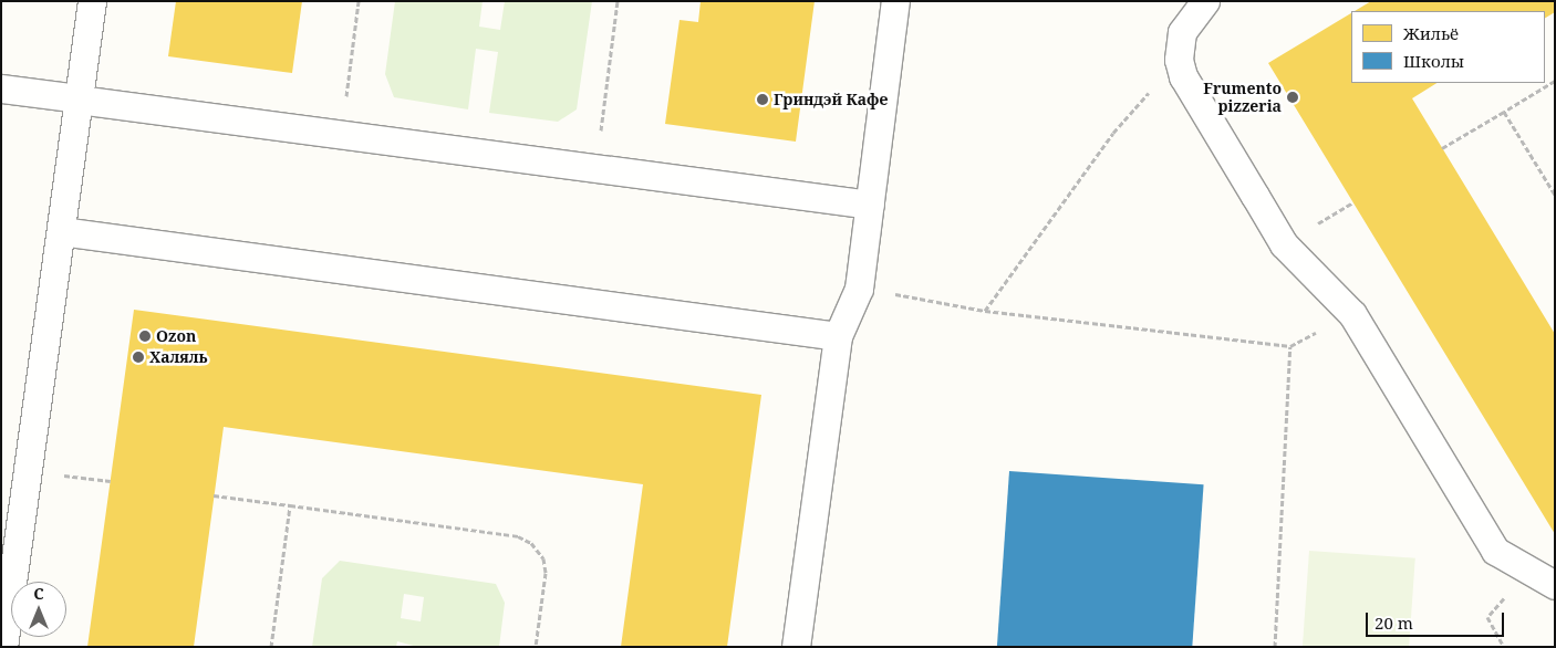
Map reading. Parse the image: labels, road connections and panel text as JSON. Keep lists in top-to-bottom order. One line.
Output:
{"places":["Frumento pizzeria","Гриндэй Кафе","Ozon","Халяль"],"legend":["Жильё","Школы"],"scale_bar":"20 m","north":"top"}
